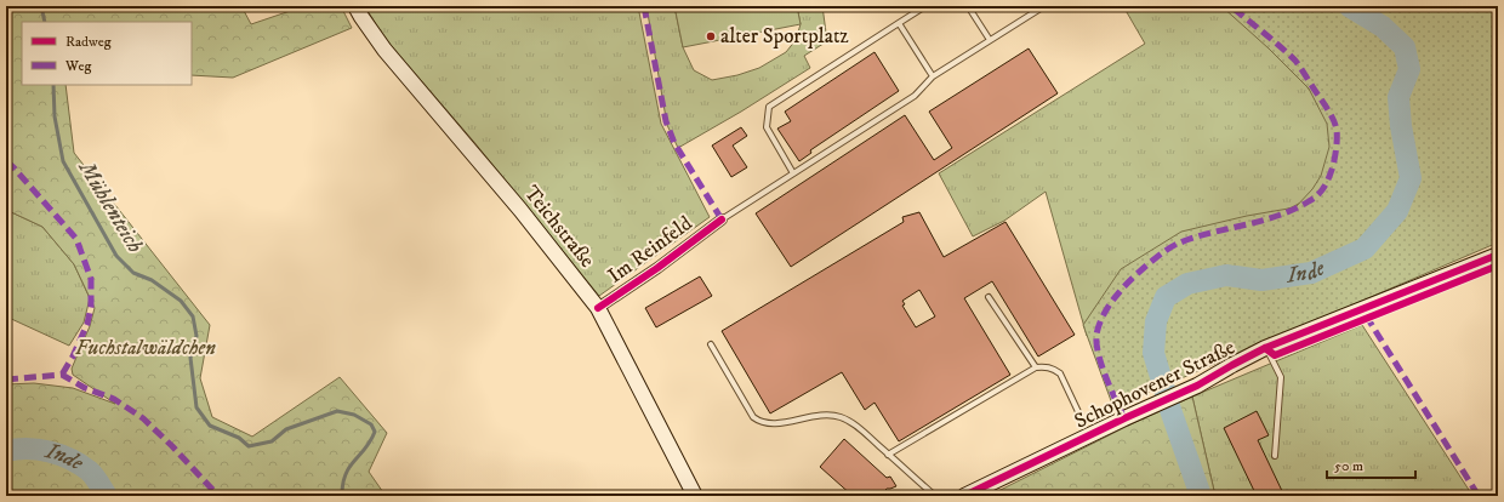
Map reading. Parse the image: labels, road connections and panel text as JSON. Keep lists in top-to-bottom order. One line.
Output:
{"streets":{"main road":["Teichstraße","Schophovener Straße"],"street":["Im Reinfeld"]},"crossings":[["Teichstraße","Im Reinfeld"]],"water":["Mühlenteich","Inde"],"parks":["Fuchstalwäldchen"],"places":["alter Sportplatz"],"legend":["Radweg","Weg"],"scale_bar":"50 m"}
